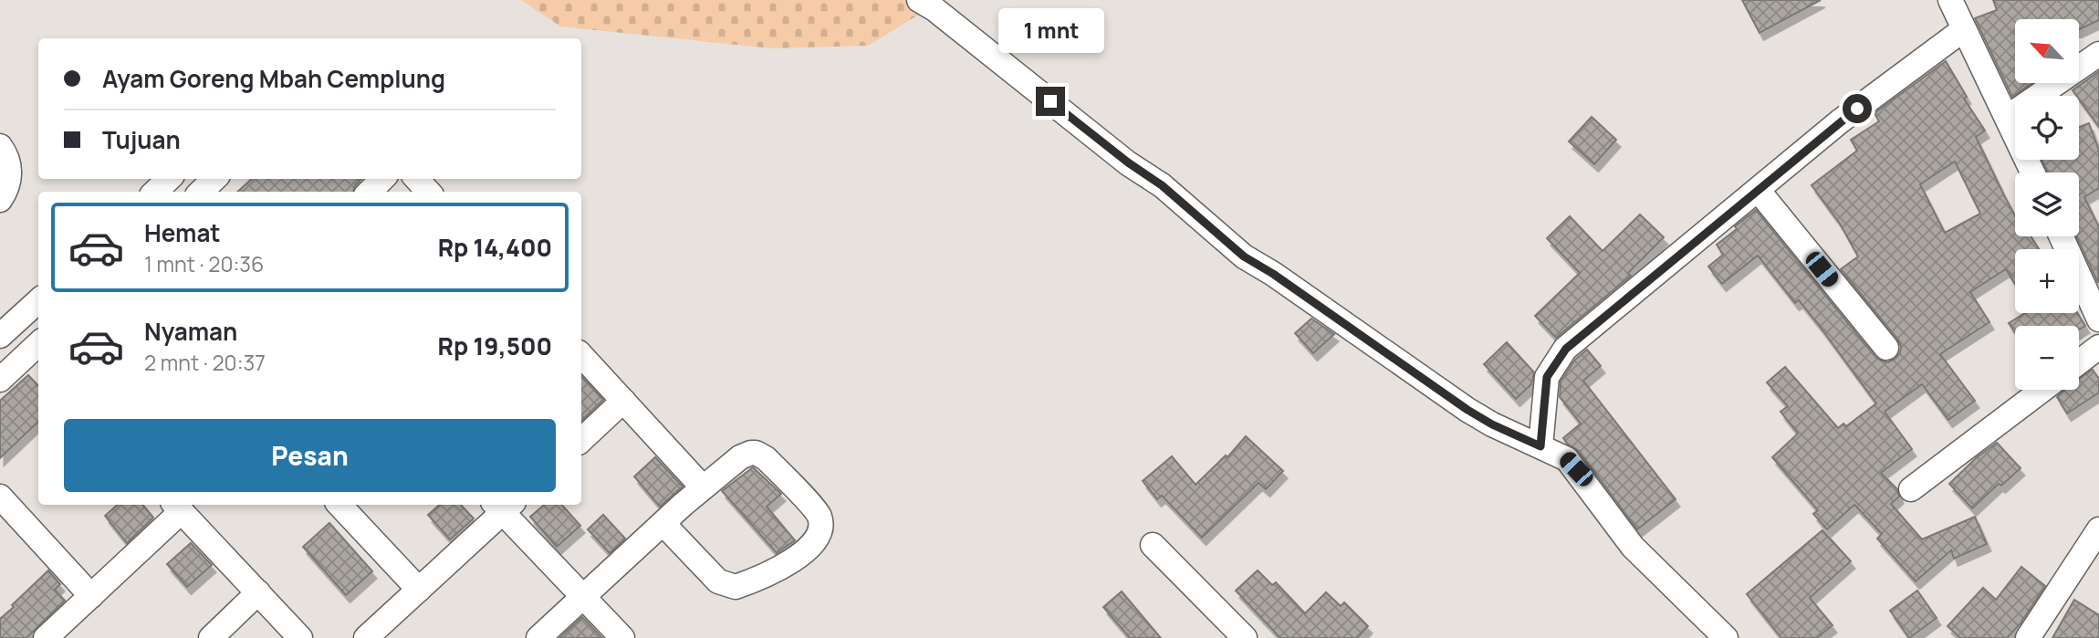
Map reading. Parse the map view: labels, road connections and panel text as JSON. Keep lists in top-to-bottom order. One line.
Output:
{"north":"top left","page":{"bubble":"1 mnt","map_buttons":["+","−"],"banner":["Ayam Goreng Mbah Cemplung","Tujuan"],"list":[{"name":"Hemat","note":"1 mnt · 20:36","value":"Rp 14,400"},{"name":"Nyaman","note":"2 mnt · 20:37","value":"Rp 19,500"}],"buttons":"Pesan"}}
